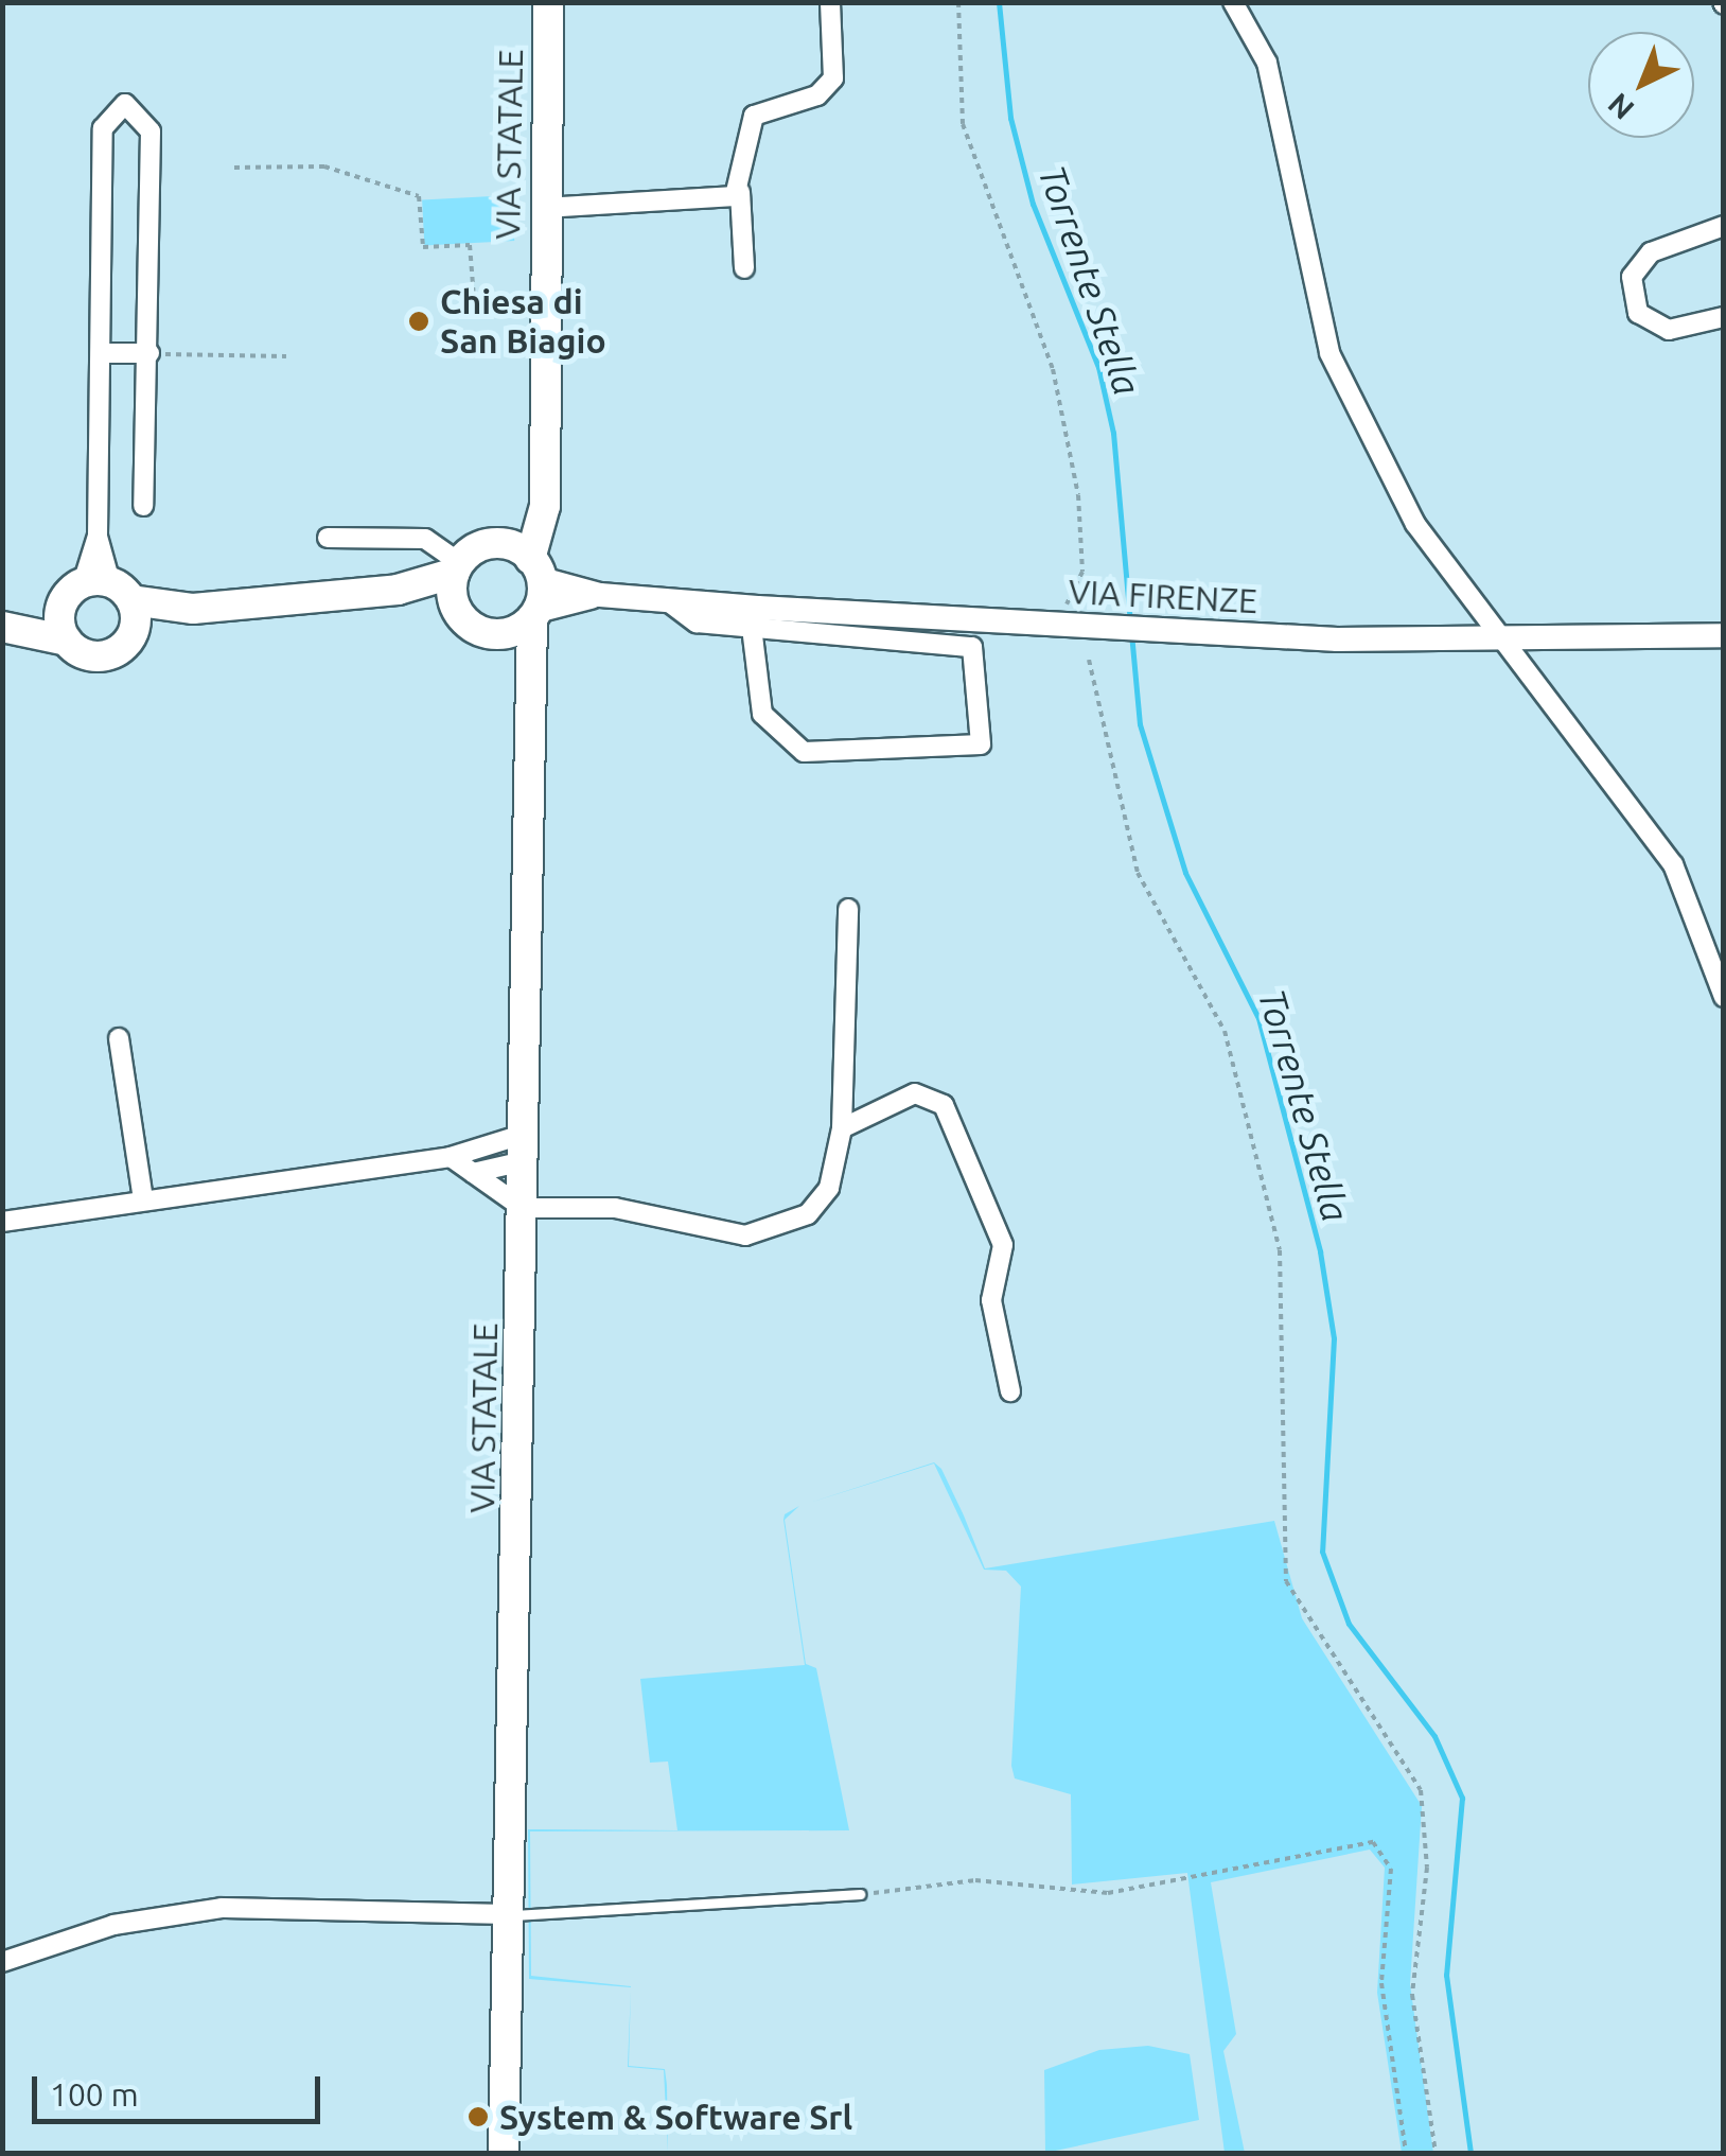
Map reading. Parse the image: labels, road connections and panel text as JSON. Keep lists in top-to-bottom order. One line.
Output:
{"streets":{"main road":["VIA STATALE"],"street":["VIA FIRENZE"]},"water":["Torrente Stella"],"places":["Chiesa di San Biagio","System & Software Srl"],"scale_bar":"100 m","north":"bottom left"}
